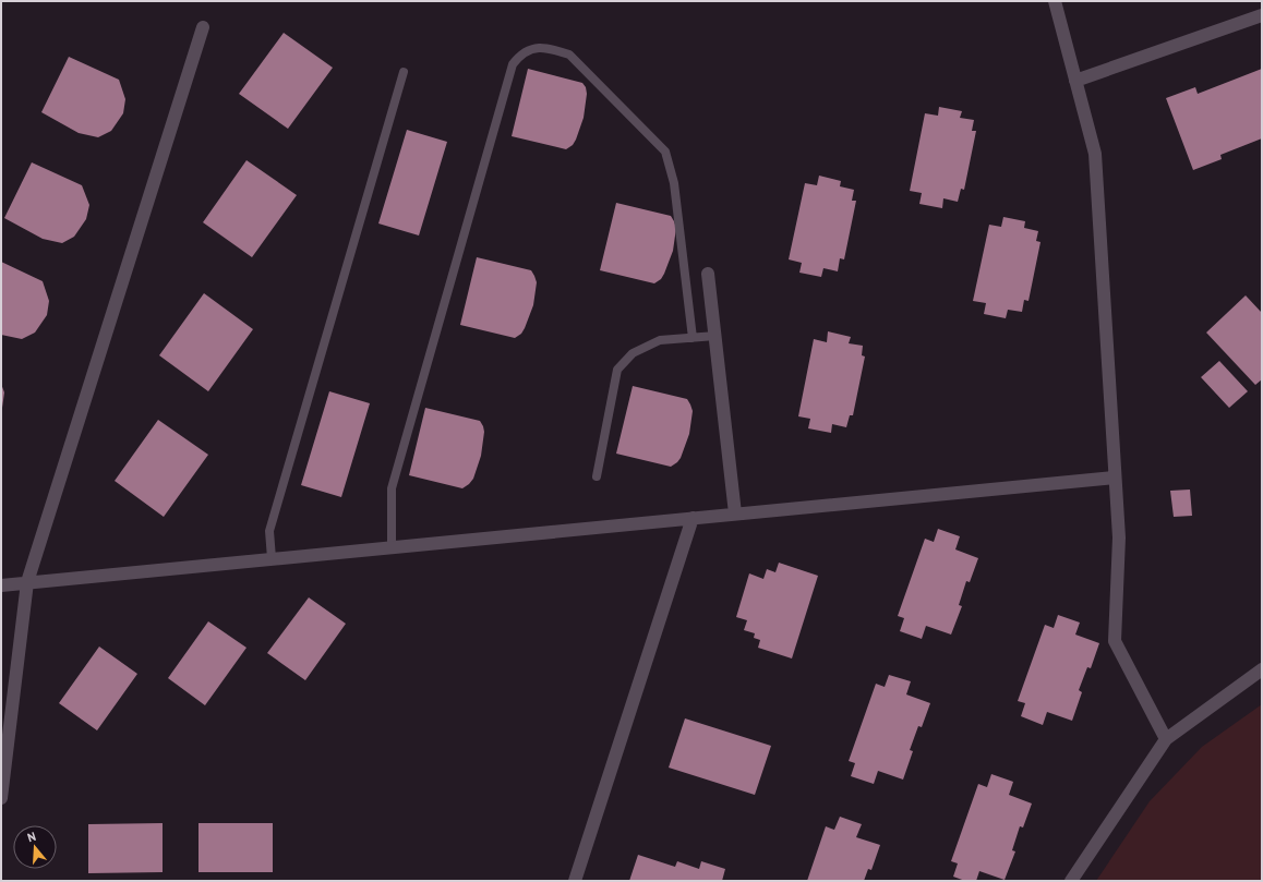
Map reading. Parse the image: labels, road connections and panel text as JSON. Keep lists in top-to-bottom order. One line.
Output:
{"north":"top"}
